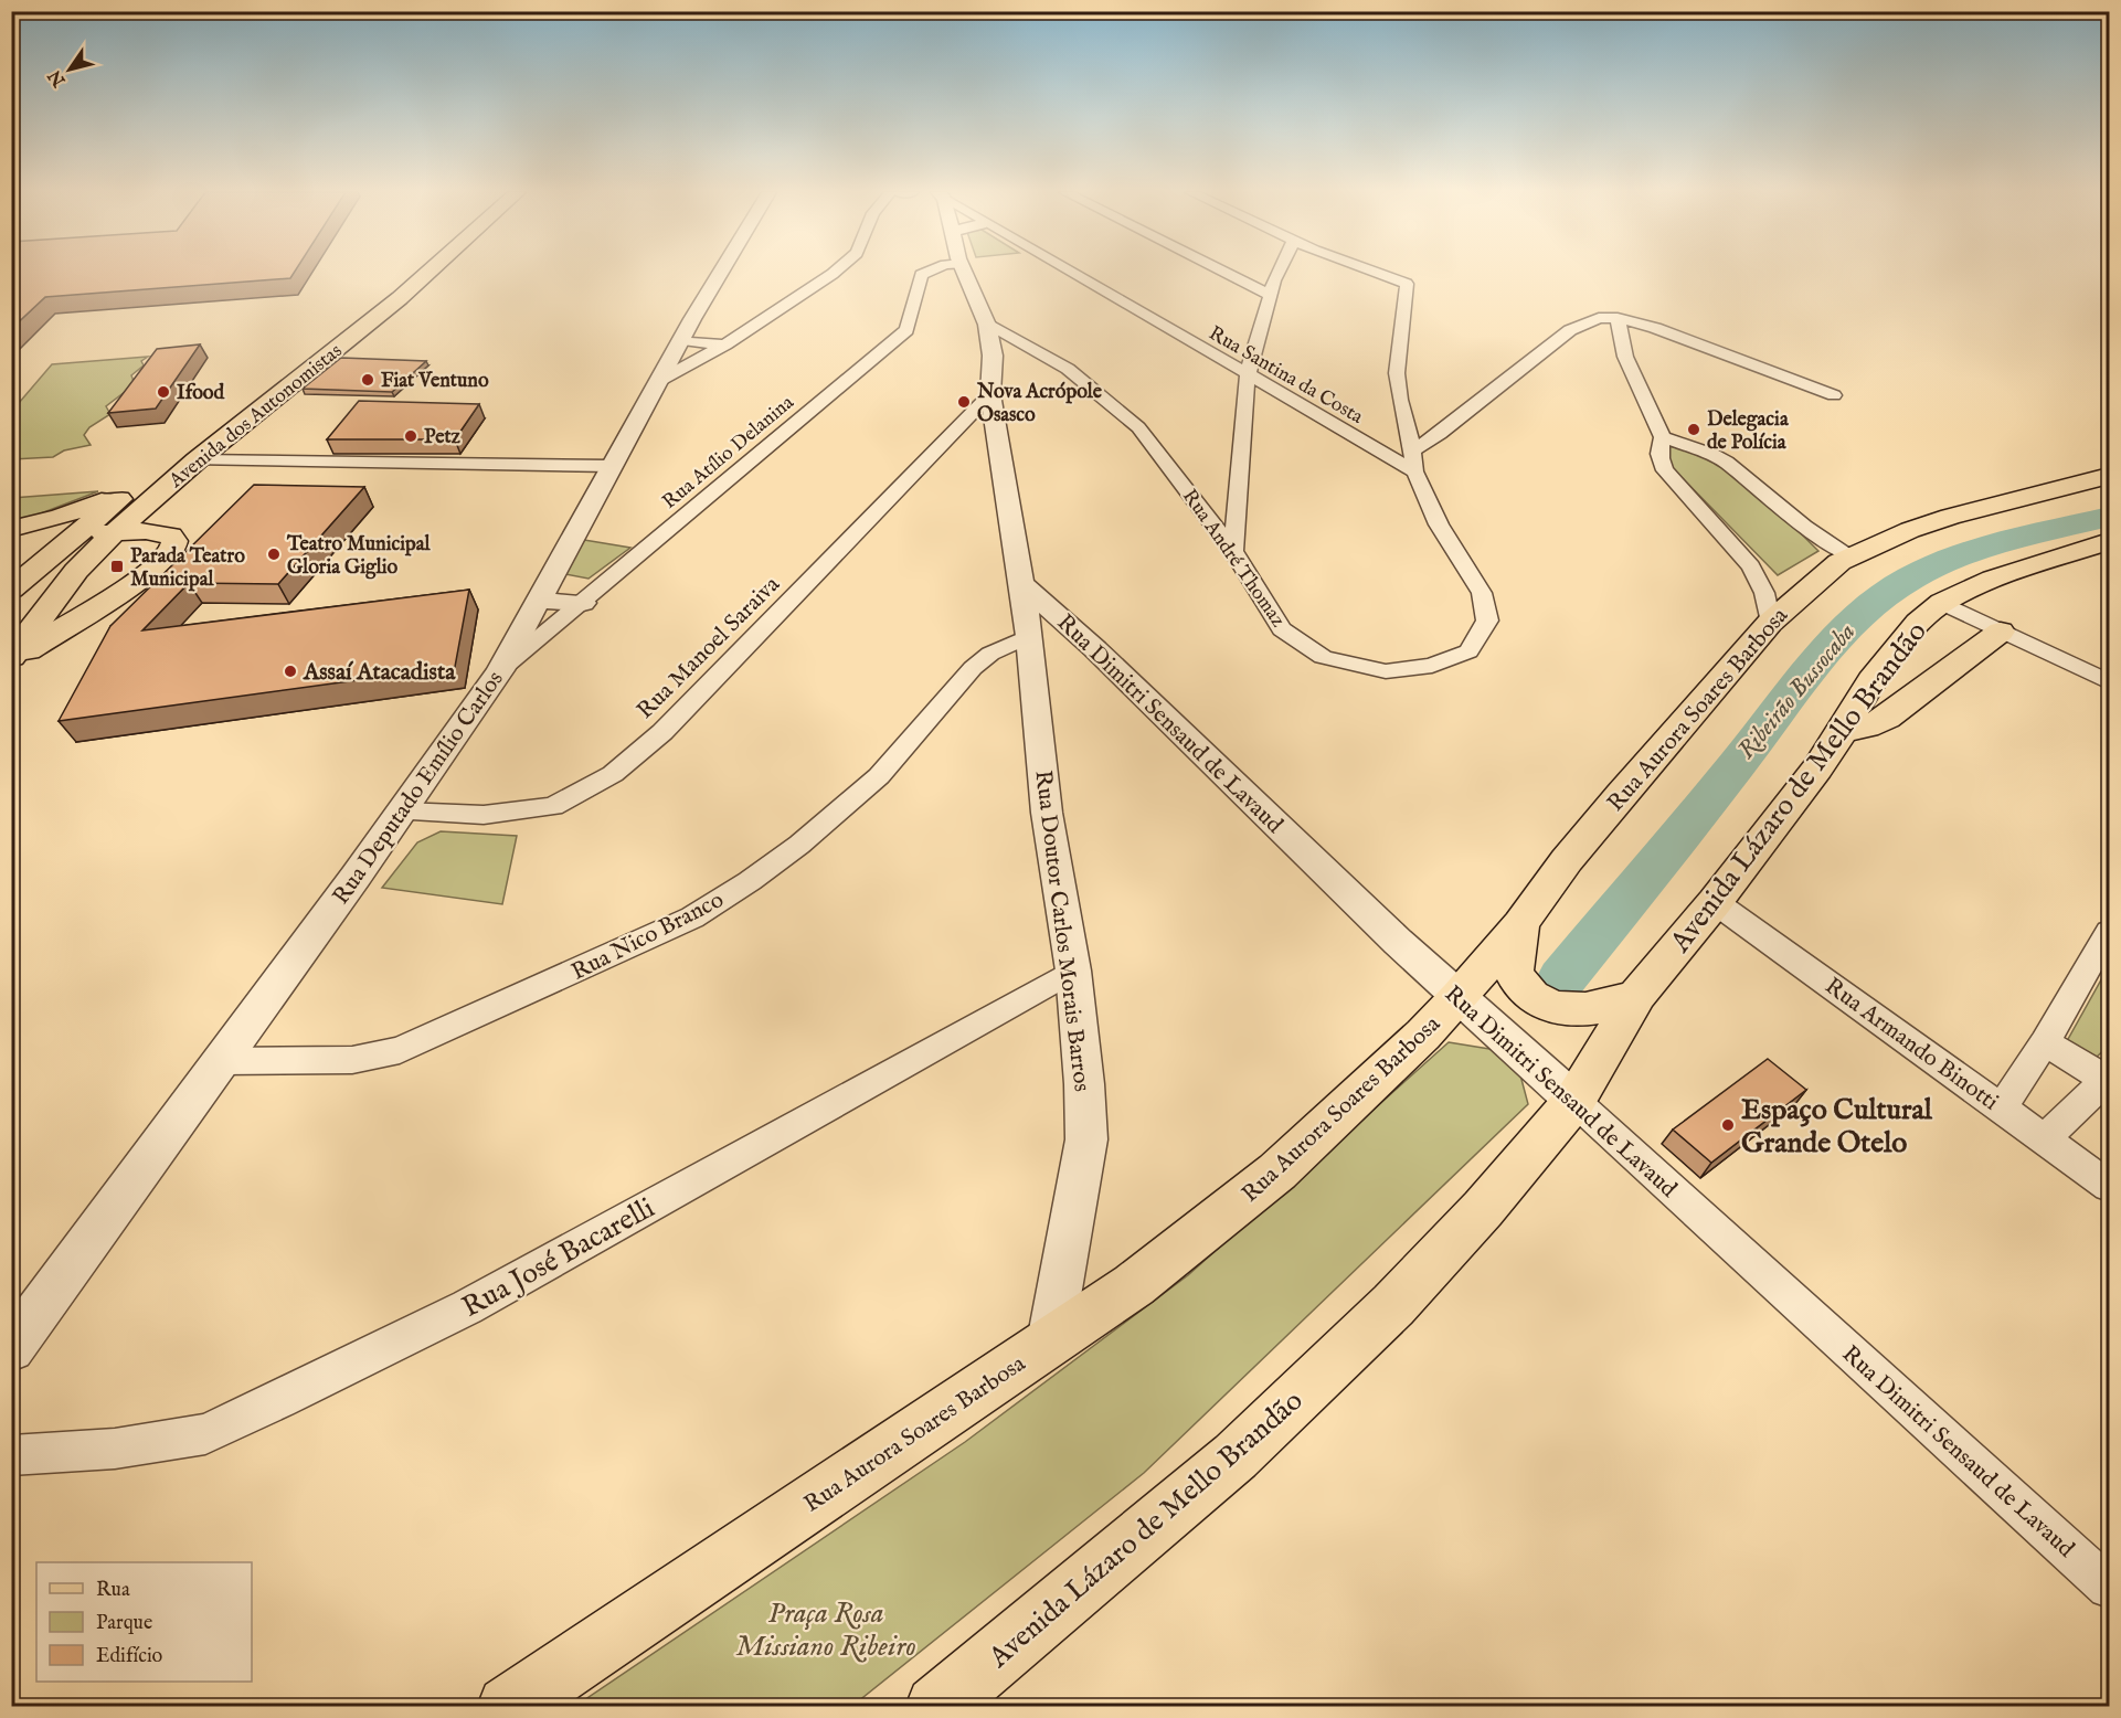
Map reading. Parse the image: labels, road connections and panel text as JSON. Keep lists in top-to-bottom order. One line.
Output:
{"streets":{"main road":["Avenida dos Autonomistas","Rua Aurora Soares Barbosa","Avenida Lázaro de Mello Brandão"],"street":["Rua Santina da Costa","Rua Atílio Delanina","Rua André Thomaz","Rua Manoel Saraiva","Rua Dimitri Sensaud de Lavaud","Rua Deputado Emílio Carlos","Rua Doutor Carlos Morais Barros","Rua Nico Branco","Rua Armando Binotti","Rua José Bacarelli"]},"crossings":[["Rua Santina da Costa","Rua André Thomaz"],["Rua Atílio Delanina","Rua Deputado Emílio Carlos"],["Rua André Thomaz","Rua Doutor Carlos Morais Barros"],["Rua Manoel Saraiva","Rua Deputado Emílio Carlos"],["Rua Manoel Saraiva","Rua Doutor Carlos Morais Barros"],["Rua Aurora Soares Barbosa","Rua Dimitri Sensaud de Lavaud"],["Rua Aurora Soares Barbosa","Rua Doutor Carlos Morais Barros"],["Rua Dimitri Sensaud de Lavaud","Avenida Lázaro de Mello Brandão"],["Rua Dimitri Sensaud de Lavaud","Rua Doutor Carlos Morais Barros"],["Avenida Lázaro de Mello Brandão","Rua Armando Binotti"],["Rua Deputado Emílio Carlos","Rua Nico Branco"],["Rua Doutor Carlos Morais Barros","Rua Nico Branco"],["Rua Doutor Carlos Morais Barros","Rua José Bacarelli"]],"water":["Ribeirão Bussocaba"],"parks":["Praça Rosa Missiano Ribeiro"],"places":{"other":["Fiat Ventuno","Ifood","Nova Acrópole Osasco","Delegacia de Polícia","Petz","Teatro Municipal Gloria Giglio","Assaí Atacadista","Espaço Cultural Grande Otelo"],"transit":["Parada Teatro Municipal"]},"legend":["Rua","Parque","Edifício"],"north":"bottom left"}
